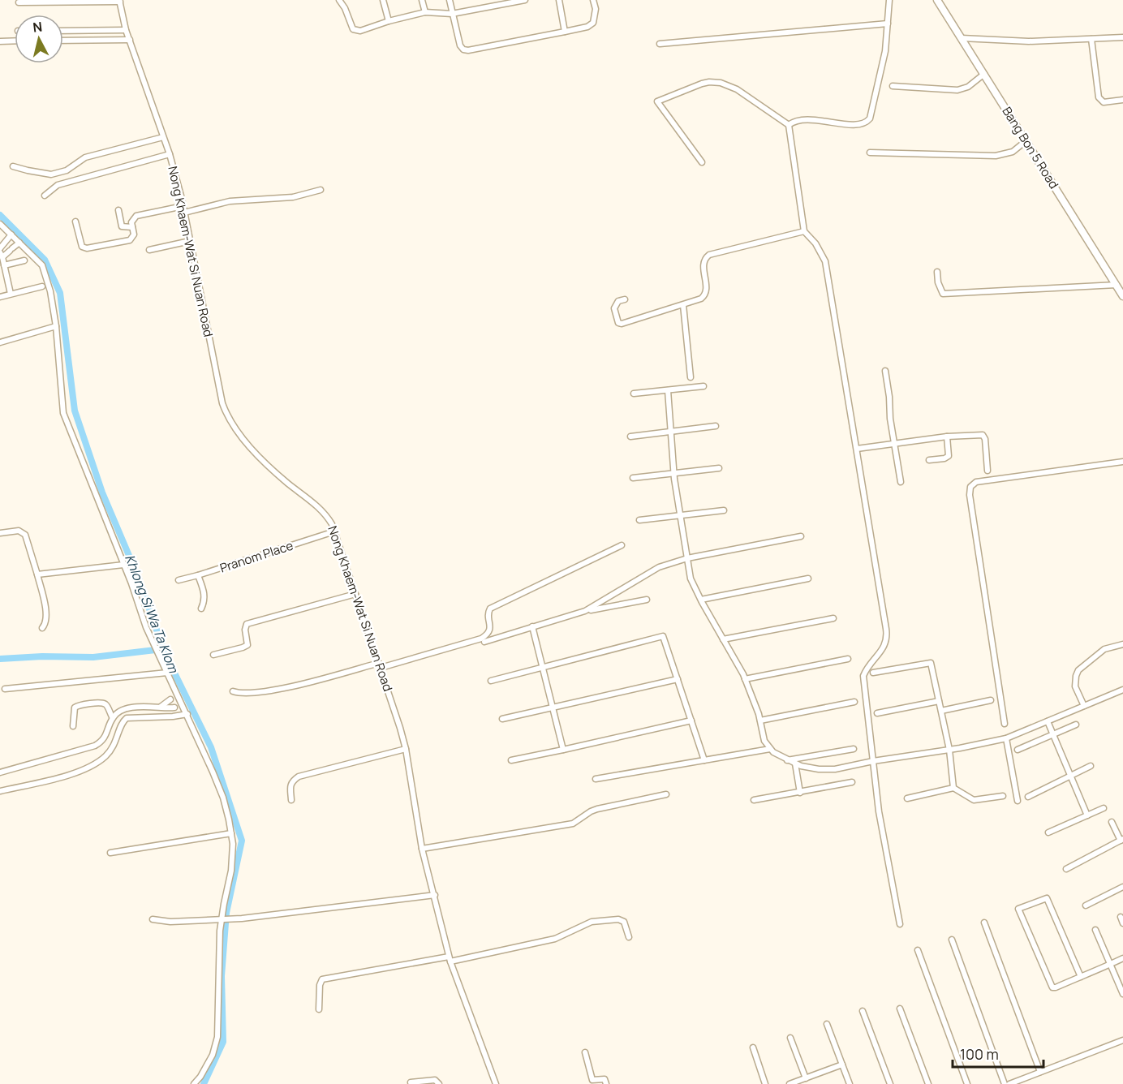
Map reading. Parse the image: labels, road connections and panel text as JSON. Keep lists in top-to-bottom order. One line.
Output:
{"streets":{"main road":["Bang Bon 5 Road"],"street":["Nong Khaem-Wat Si Nuan Road","Pranom Place"]},"crossings":[["Nong Khaem-Wat Si Nuan Road","Pranom Place"]],"water":["Khlong Si Wa Ta Klom"],"scale_bar":"100 m","north":"top"}
